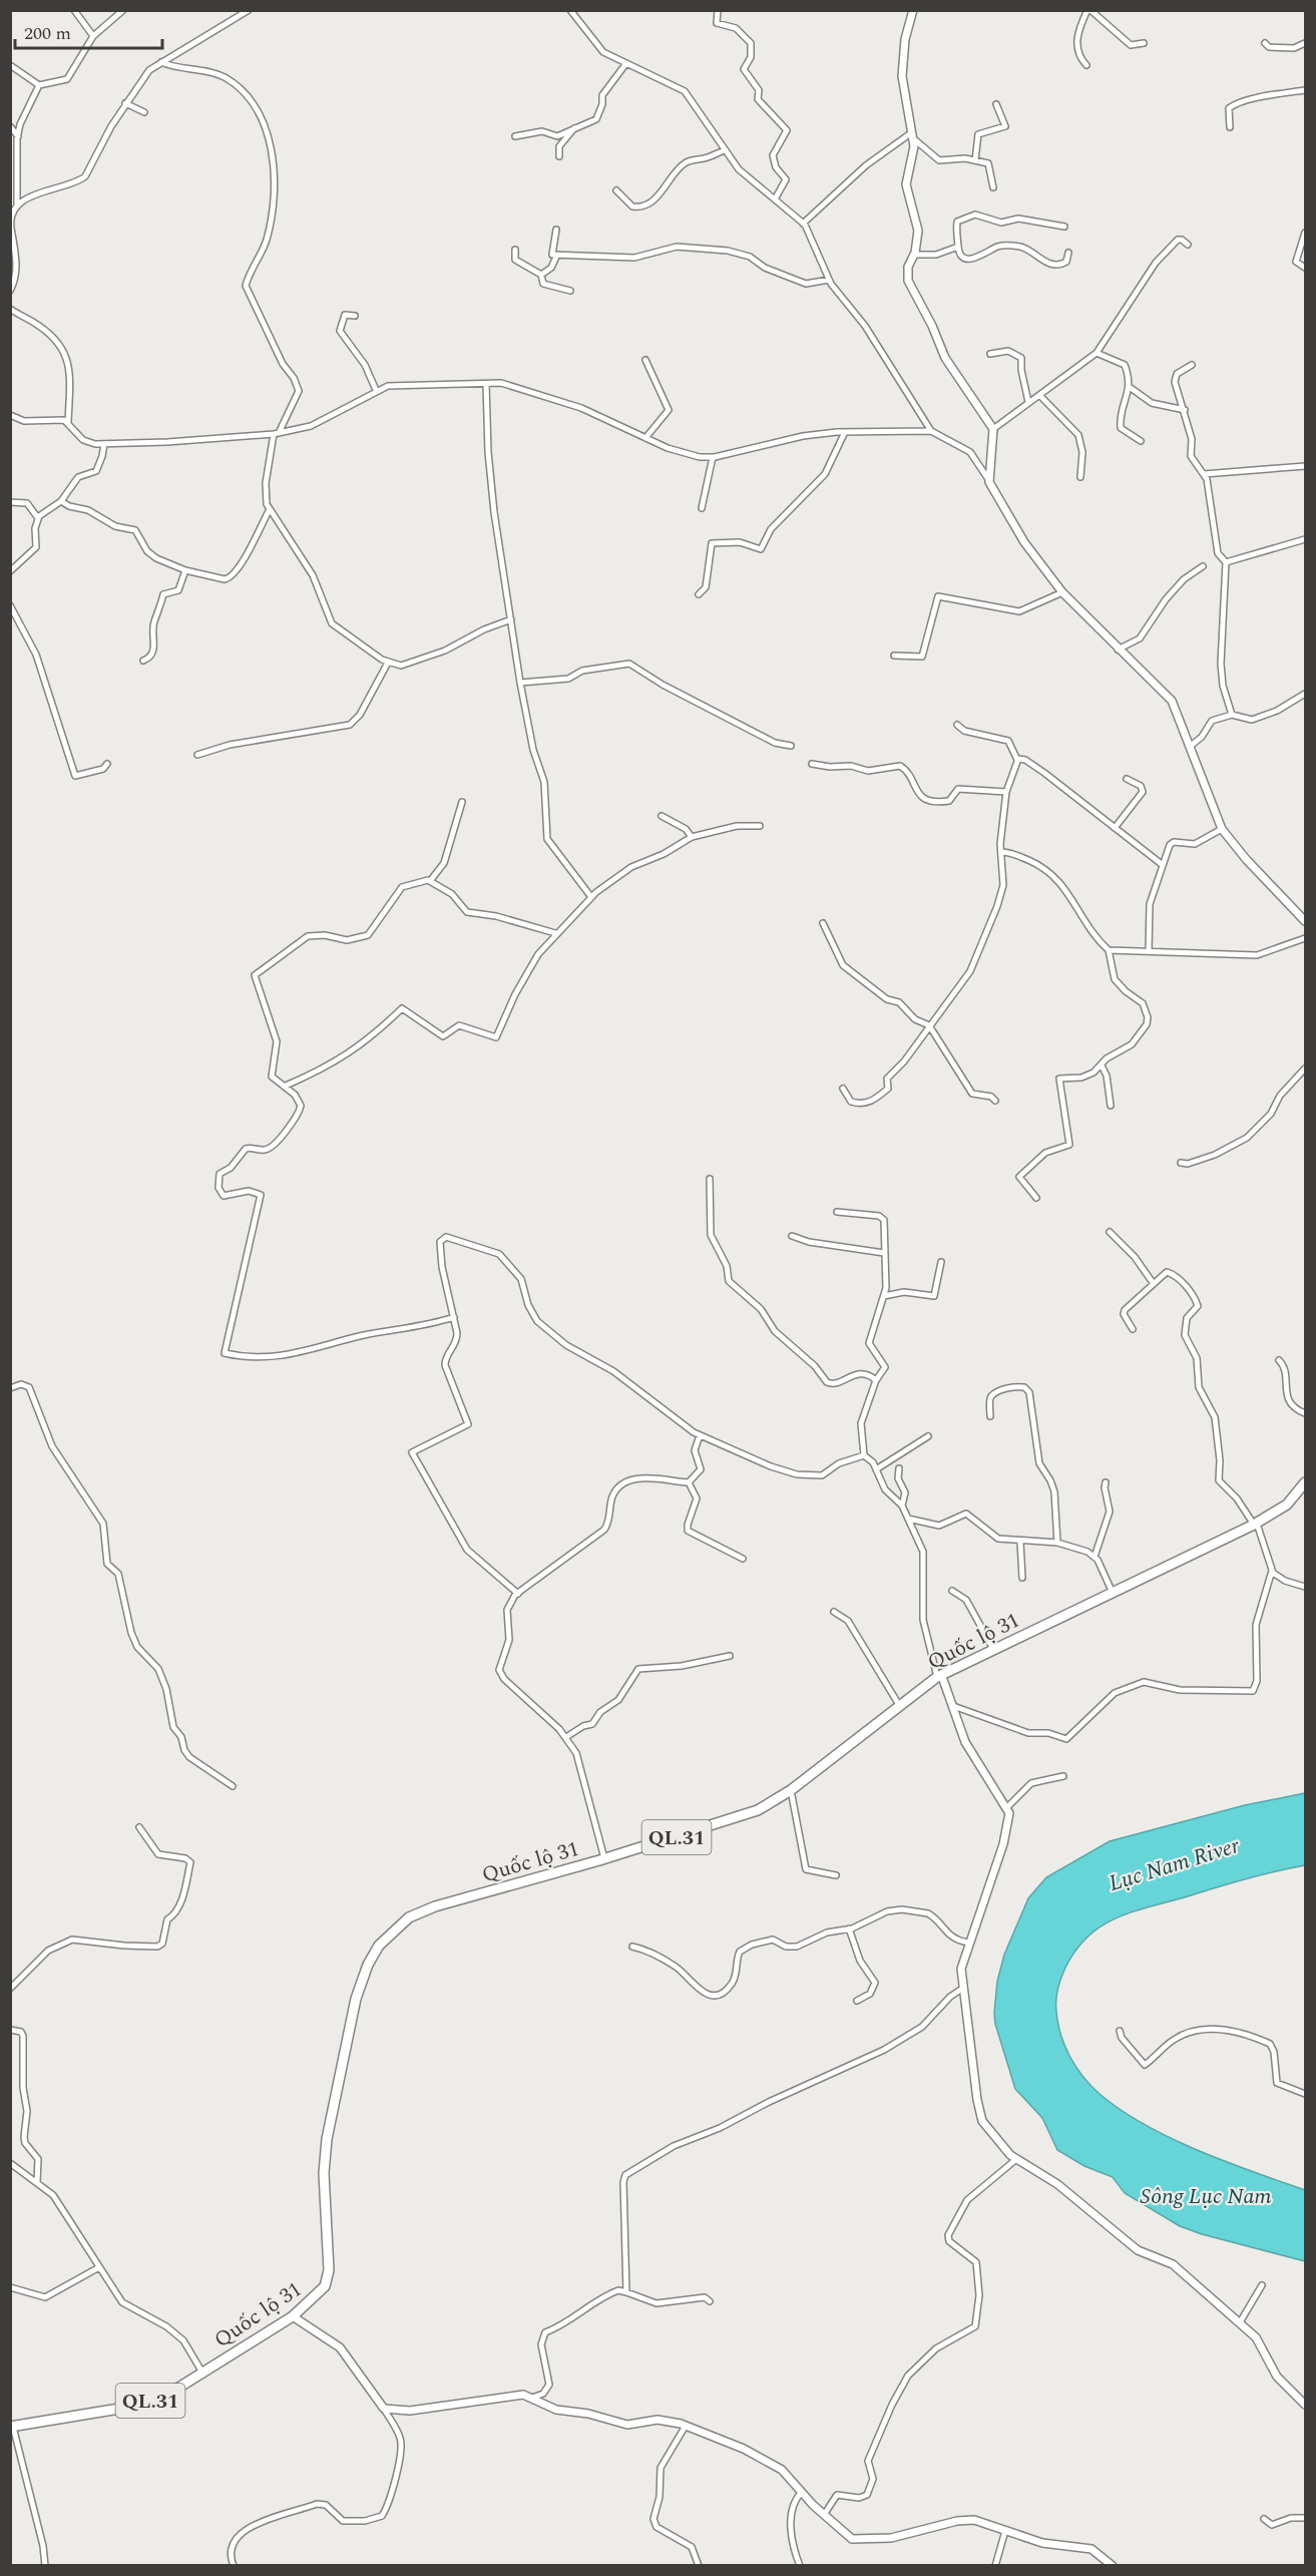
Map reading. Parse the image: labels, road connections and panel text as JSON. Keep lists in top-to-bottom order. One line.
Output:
{"streets":{"highway":["Quốc lộ 31","QL.31"]},"water":["Lục Nam River","Sông Lục Nam"],"scale_bar":"200 m"}
